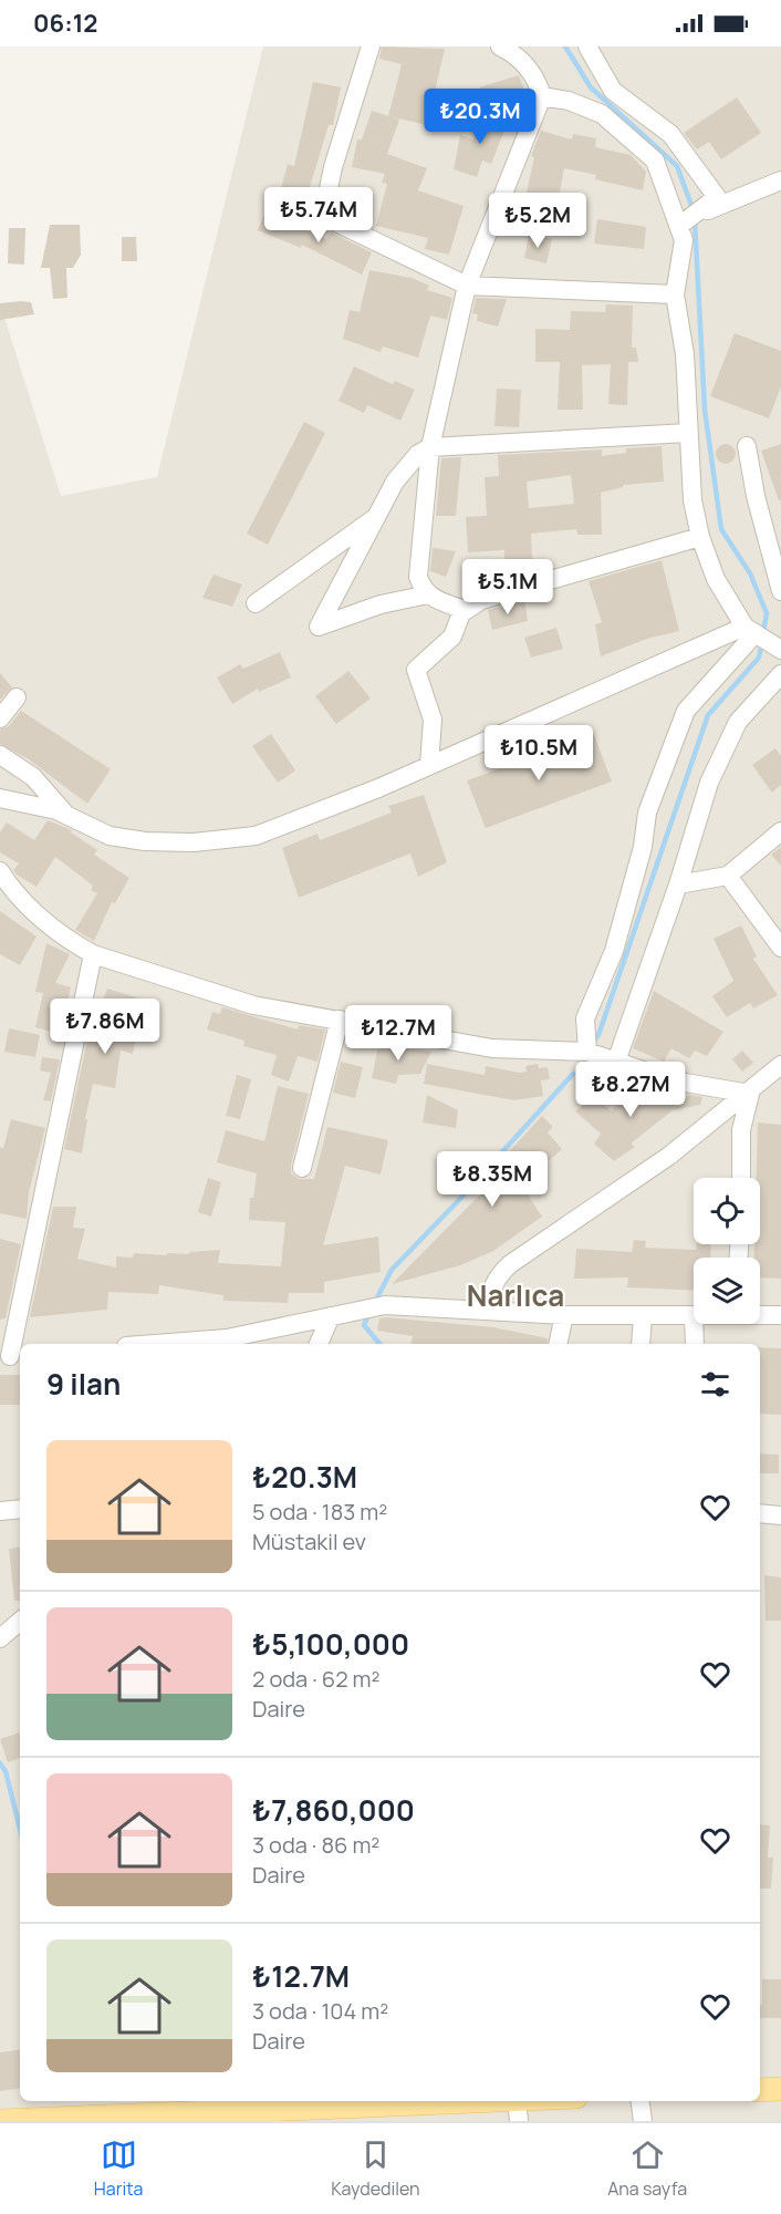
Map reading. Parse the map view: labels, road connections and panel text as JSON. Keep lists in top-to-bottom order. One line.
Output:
{"districts":["Narlıca"],"page":{"status":"06:12","price":["₺20.3M","₺5.74M","₺5.2M","₺5.1M","₺10.5M","₺7.86M","₺12.7M","₺8.27M","₺8.35M"],"heading":"9 ilan","list":[{"name":"₺20.3M","note":"5 oda · 183 m² · Müstakil ev"},{"name":"₺5,100,000","note":"2 oda · 62 m² · Daire"},{"name":"₺7,860,000","note":"3 oda · 86 m² · Daire"},{"name":"₺12.7M","note":"3 oda · 104 m² · Daire"}],"tabs":["Harita","Kaydedilen","Ana sayfa"]}}
